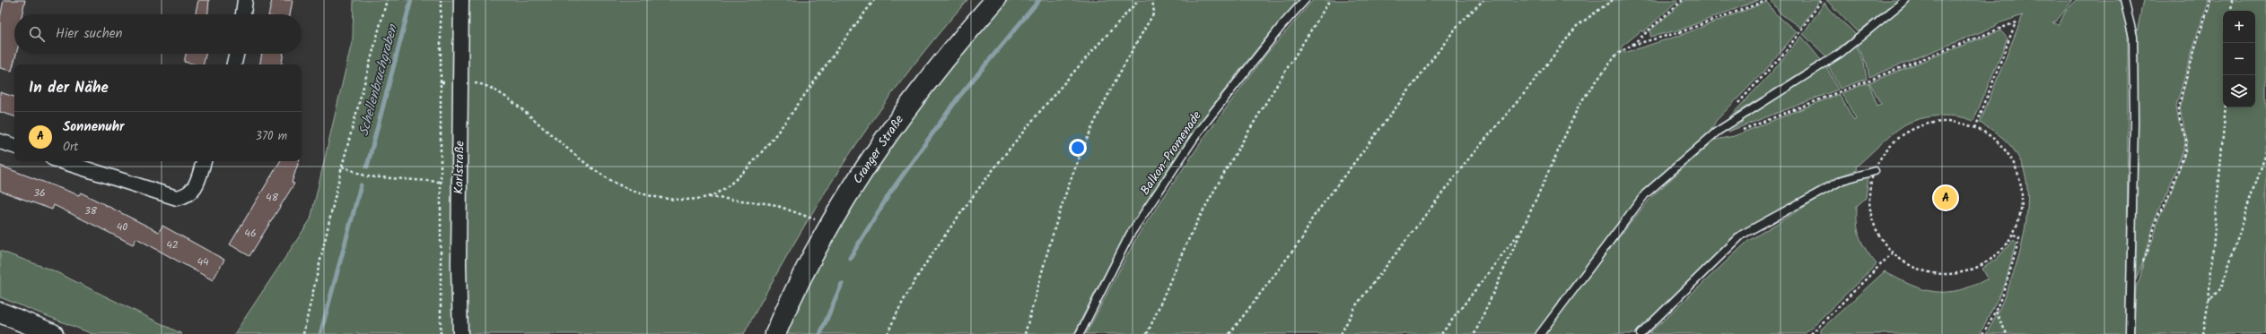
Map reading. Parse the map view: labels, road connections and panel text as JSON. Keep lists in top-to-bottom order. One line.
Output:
{"streets":{"main road":["Cranger Straße"],"street":["Karlstraße"],"lane":["Balkon-Promenade"]},"water":["Schellenbruchgraben"],"house_numbers":["36","48","38","40","46","42","44"],"page":{"map_buttons":["+","−"],"search":"Hier suchen","heading":"In der Nähe","list":[{"mark":"A","name":"Sonnenuhr","note":"Ort","value":"370 m"}],"pins":"A"}}
